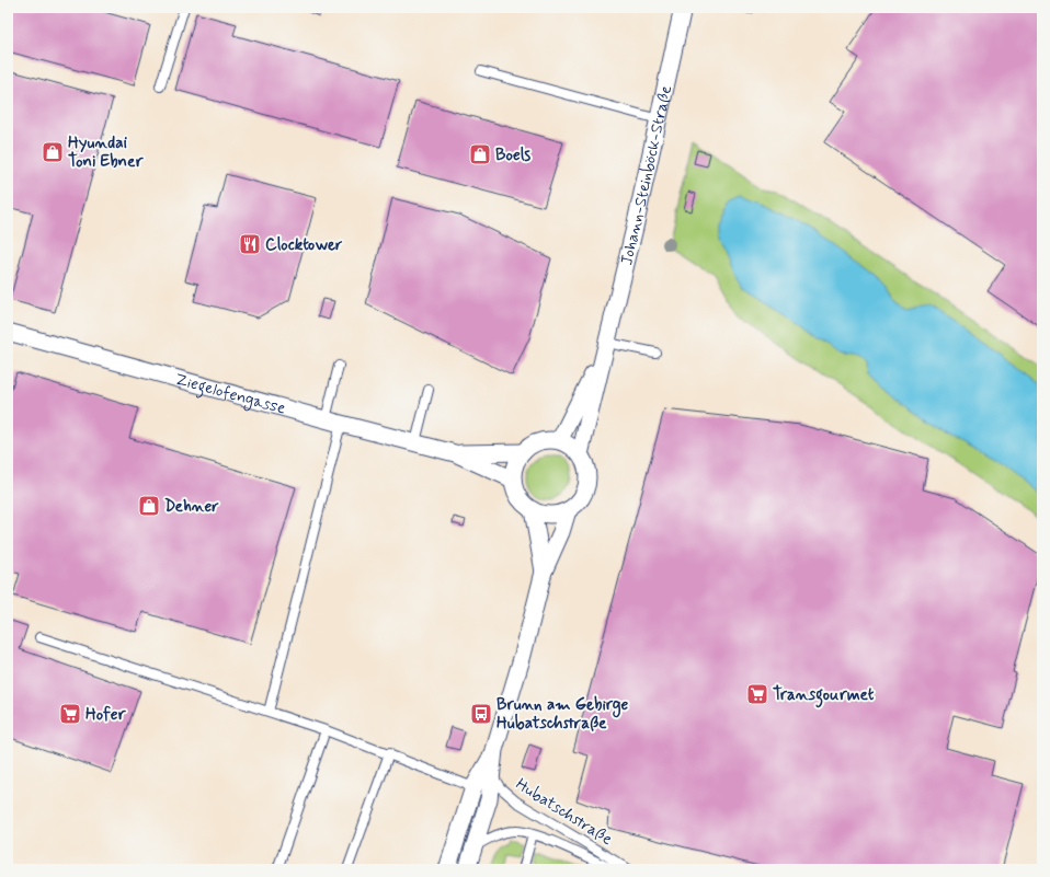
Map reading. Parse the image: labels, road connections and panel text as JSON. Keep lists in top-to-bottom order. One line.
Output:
{"streets":{"street":["Johann-Steinböck-Straße","Ziegelofengasse"],"lane":["Hubatschstraße"]},"crossings":[["Johann-Steinböck-Straße","Ziegelofengasse"]],"places":{"shop":["Hyundai Toni Ebner","Boels","Dehner"],"restaurant":["Clocktower"],"supermarket":["Transgourmet","Hofer"],"bus stop":["Brunn am Gebirge Hubatschstraße"]}}
